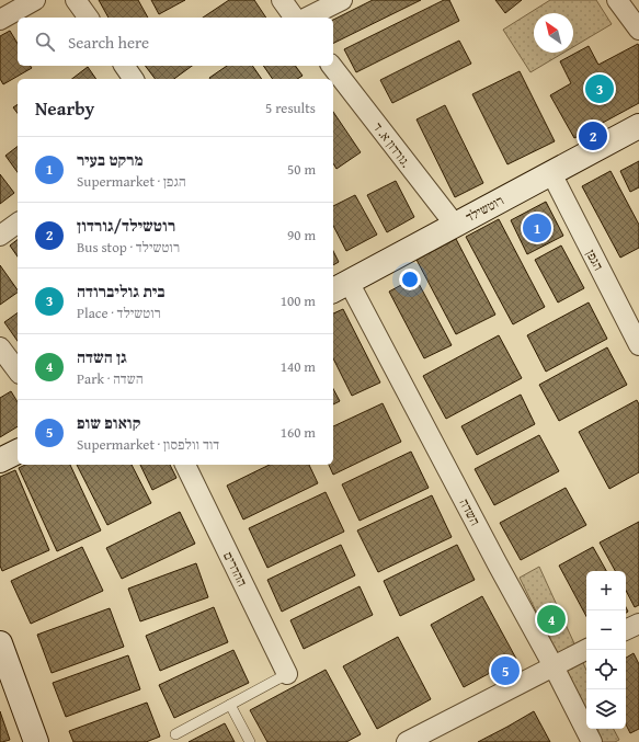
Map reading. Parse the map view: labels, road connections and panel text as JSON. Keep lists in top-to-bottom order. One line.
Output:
{"streets":{"main road":["רוטשילד"],"street":["גורדון א. ד.","הגפן","השדה","ההדרים"]},"crossings":[["גורדון א. ד.","רוטשילד"],["רוטשילד","הגפן"],["רוטשילד","השדה"]],"north":"top left","page":{"search":"Search here","pins":["3","2","1","4","5"],"heading":["Nearby","5 results"],"list":[{"mark":"1","name":"מרקט בעיר","note":"Supermarket · הגפן","value":"50 m"},{"mark":"2","name":"רוטשילד/גורדון","note":"Bus stop · רוטשילד","value":"90 m"},{"mark":"3","name":"בית גוליברודה","note":"Place · רוטשילד","value":"100 m"},{"mark":"4","name":"גן השדה","note":"Park · השדה","value":"140 m"},{"mark":"5","name":"קואופ שופ","note":"Supermarket · דוד וולפסון","value":"160 m"}],"map_buttons":["+","−"]}}
